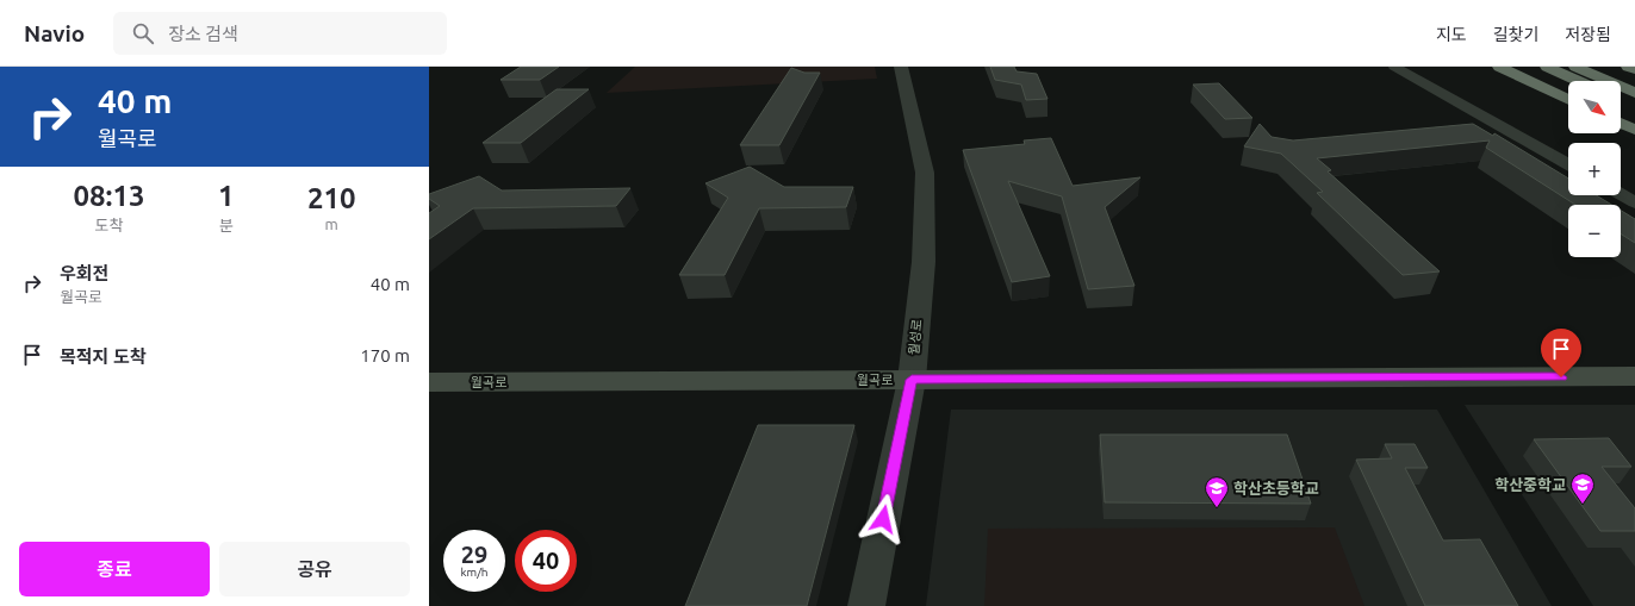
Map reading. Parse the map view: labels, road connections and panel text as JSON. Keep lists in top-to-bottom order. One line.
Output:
{"streets":{"main road":["월곡로"],"street":["월성로"]},"crossings":[["월성로","월곡로"]],"places":{"school or university":["학산중학교","학산초등학교"]},"north":"bottom right","page":{"header":"Navio","search":"장소 검색","nav":["지도","길찾기","저장됨"],"turn":["40 m","월곡로"],"map_buttons":["+","−"],"eta":["08:13","도착","1","분","210","m"],"list":[{"name":"우회전","note":"월곡로","value":"40 m"},{"name":"목적지 도착","value":"170 m"}],"speed":"29 km/h","limit":"40","buttons":["종료","공유"]}}
